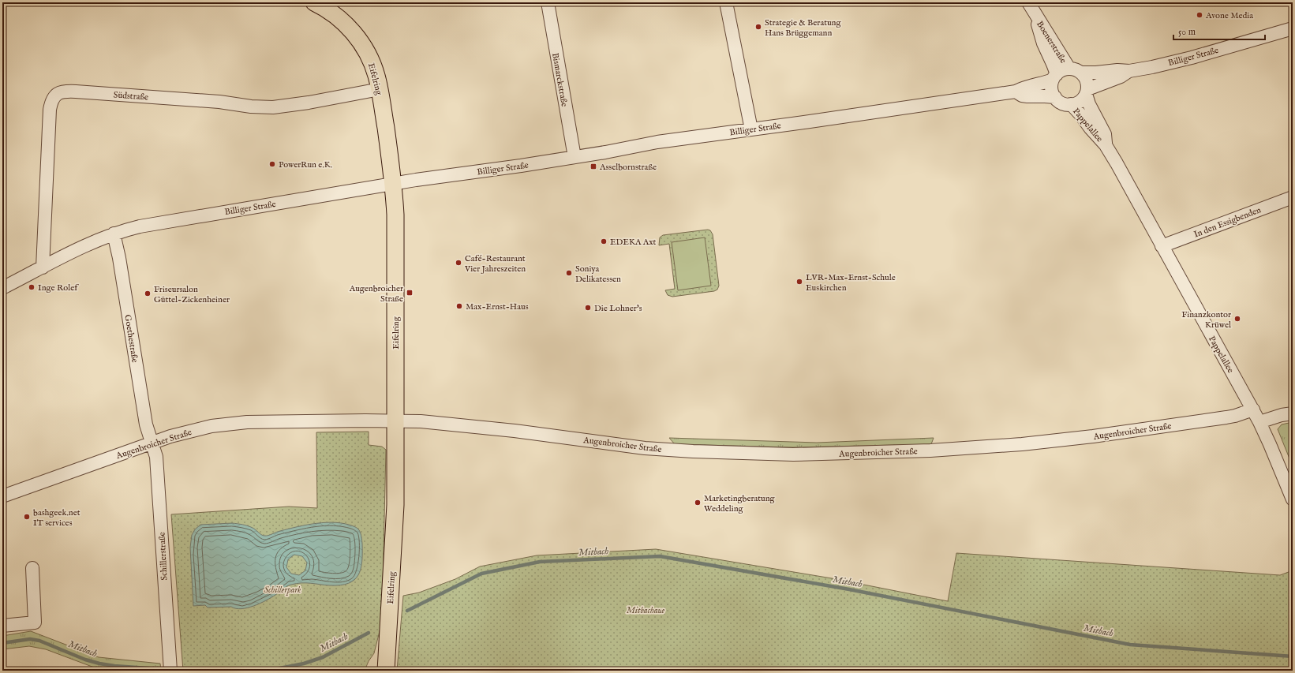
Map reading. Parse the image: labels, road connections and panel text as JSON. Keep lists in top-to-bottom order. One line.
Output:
{"streets":{"main road":["Eifelring"],"street":["Boenerstraße","Billiger Straße","Bismarckstraße","Südstraße","Pappelallee","In den Essigbenden","Goethestraße","Augenbroicher Straße","Schillerstraße"]},"crossings":[["Boenerstraße","Billiger Straße"],["Boenerstraße","Pappelallee"],["Billiger Straße","Eifelring"],["Billiger Straße","Bismarckstraße"],["Billiger Straße","Südstraße"],["Billiger Straße","Pappelallee"],["Billiger Straße","Goethestraße"],["Eifelring","Südstraße"],["Eifelring","Augenbroicher Straße"],["Pappelallee","In den Essigbenden"],["Pappelallee","Augenbroicher Straße"],["Goethestraße","Augenbroicher Straße"],["Goethestraße","Schillerstraße"],["Augenbroicher Straße","Schillerstraße"]],"water":["Mitbach"],"parks":["Schillerpark","Mitbachaue"],"places":{"other":["Avone Media","Strategie & Beratung Hans Brüggemann","PowerRun e.K.","EDEKA Axt","Café-Restaurant Vier Jahreszeiten","Soniya Delikatessen","LVR-Max-Ernst-Schule Euskirchen","Inge Rolef","Friseursalon Güttel-Zickenheiner","Max-Ernst-Haus","Die Lohner's","Finanzkontor Krüwel","Marketingberatung Weddeling","bashgeek.net IT services"],"transit":["Asselbornstraße","Augenbroicher Straße"]},"scale_bar":"50 m"}
